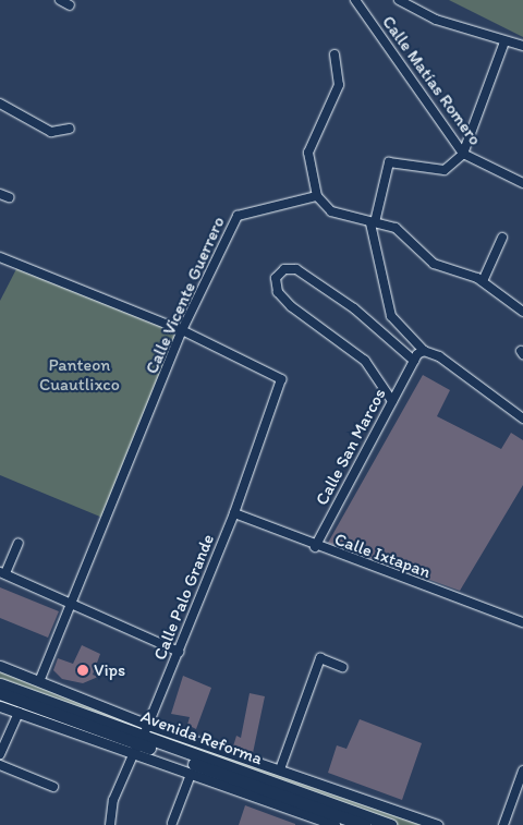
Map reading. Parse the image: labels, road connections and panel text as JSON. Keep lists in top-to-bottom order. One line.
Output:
{"streets":{"main road":["Avenida Reforma"],"street":["Calle Matías Romero","Calle Vicente Guerrero","Calle San Marcos","Calle Ixtapan","Calle Palo Grande"]},"crossings":[["Calle Vicente Guerrero","Calle Palo Grande"],["Calle San Marcos","Calle Ixtapan"],["Calle Ixtapan","Calle Palo Grande"],["Calle Palo Grande","Avenida Reforma"]],"parks":["Panteon Cuautlixco"],"places":["Vips"]}
